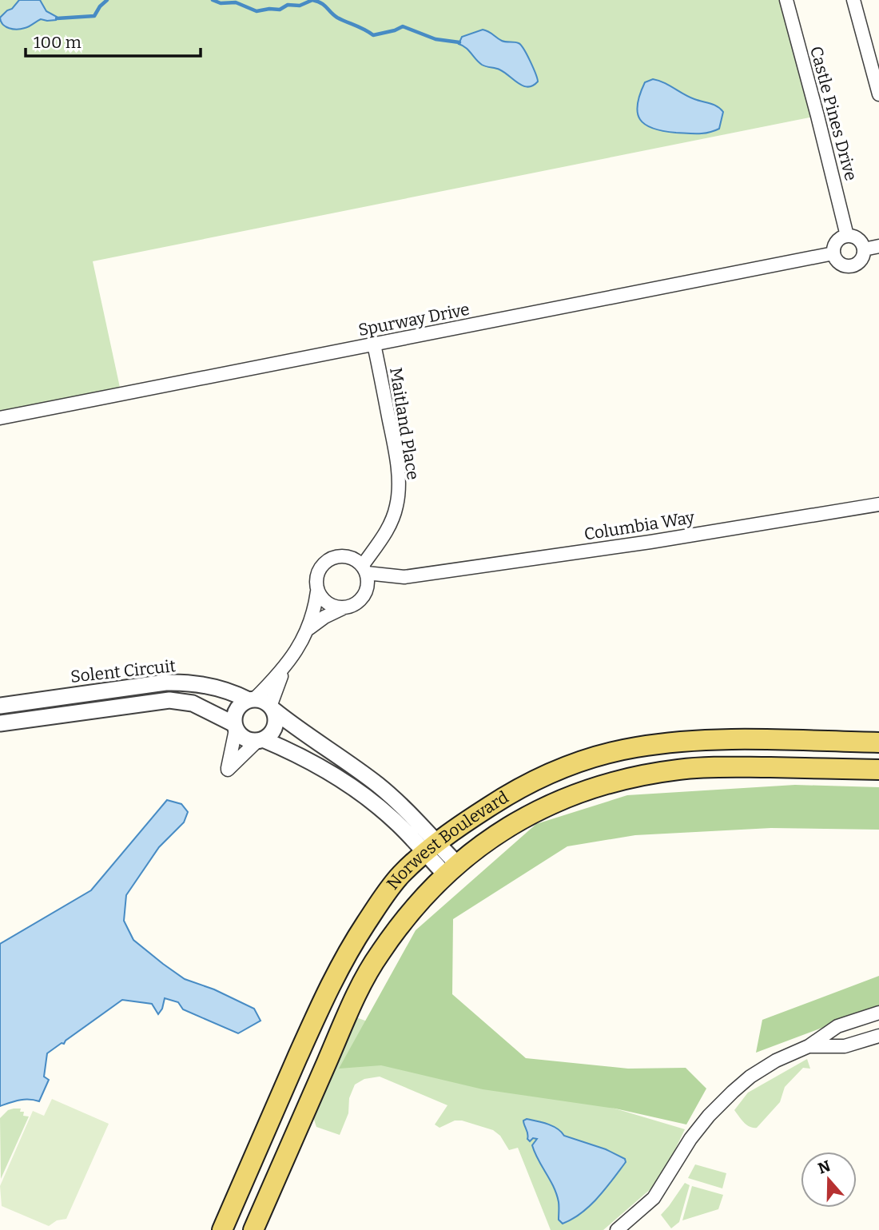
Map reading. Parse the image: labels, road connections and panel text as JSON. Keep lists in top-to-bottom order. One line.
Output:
{"streets":{"main road":["Norwest Boulevard"],"street":["Castle Pines Drive","Spurway Drive","Maitland Place","Columbia Way","Solent Circuit"]},"crossings":[["Castle Pines Drive","Spurway Drive"],["Spurway Drive","Maitland Place"],["Maitland Place","Columbia Way"]],"scale_bar":"100 m","north":"top"}
